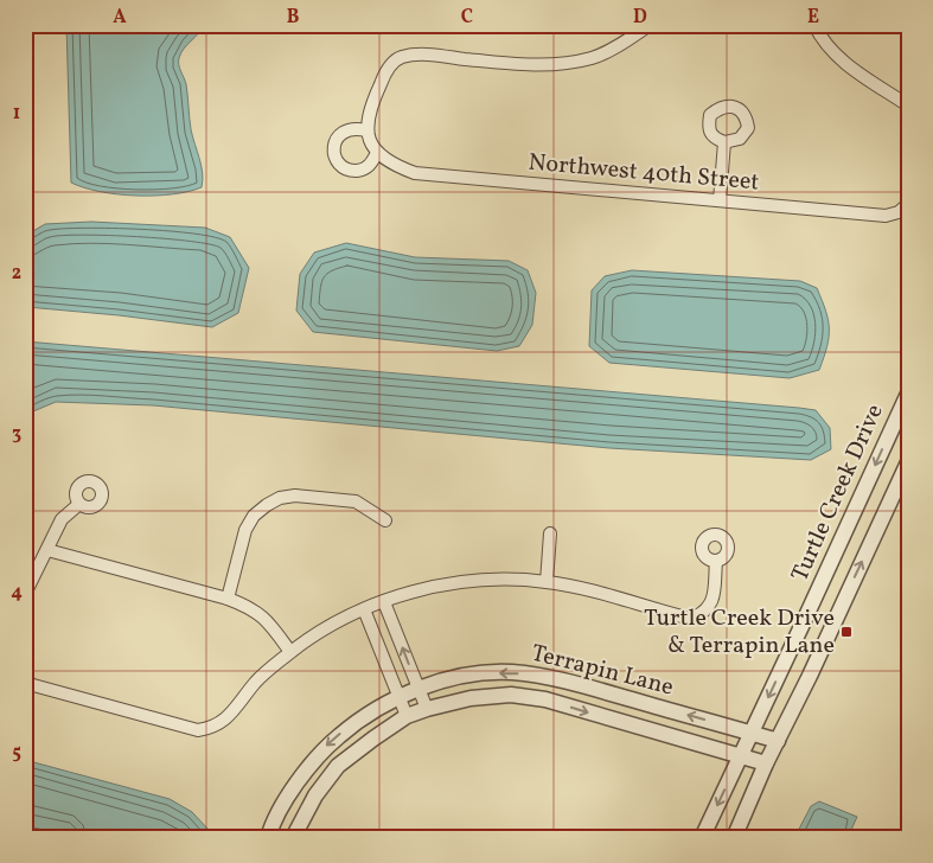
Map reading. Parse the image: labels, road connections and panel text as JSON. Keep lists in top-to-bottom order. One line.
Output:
{"streets":{"street":["Northwest 40th Street","Turtle Creek Drive","Terrapin Lane"]},"crossings":[["Turtle Creek Drive","Terrapin Lane"]],"places":{"transit":["Turtle Creek Drive & Terrapin Lane"]},"grid":{"columns":["A","B","C","D","E"],"rows":["1","2","3","4","5"]}}
